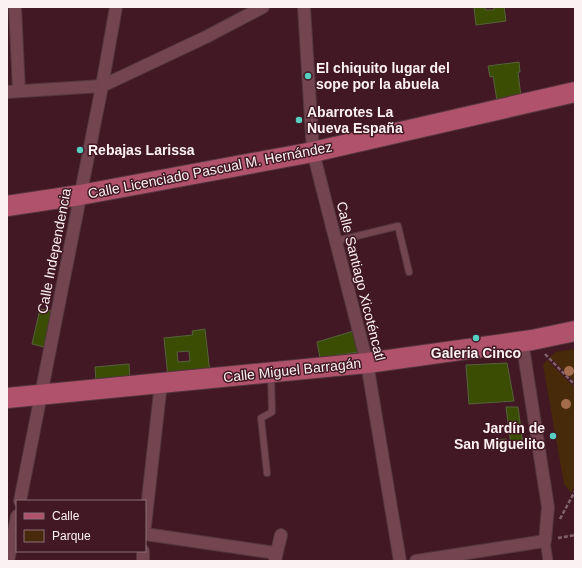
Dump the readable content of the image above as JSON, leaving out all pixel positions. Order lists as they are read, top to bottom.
{
  "streets": {
    "main road": ["Calle Licenciado Pascual M. Hernández", "Calle Miguel Barragán"],
    "street": ["Calle Independencia", "Calle Santiago Xicoténcatl"]
  },
  "crossings": [
    ["Calle Licenciado Pascual M. Hernández", "Calle Independencia"],
    ["Calle Licenciado Pascual M. Hernández", "Calle Santiago Xicoténcatl"],
    ["Calle Independencia", "Calle Miguel Barragán"],
    ["Calle Santiago Xicoténcatl", "Calle Miguel Barragán"]
  ],
  "places": [
    "El chiquito lugar del sope por la abuela",
    "Abarrotes La Nueva España",
    "Rebajas Larissa",
    "Galeria Cinco",
    "Jardín de San Miguelito"
  ],
  "legend": ["Calle", "Parque"]
}
